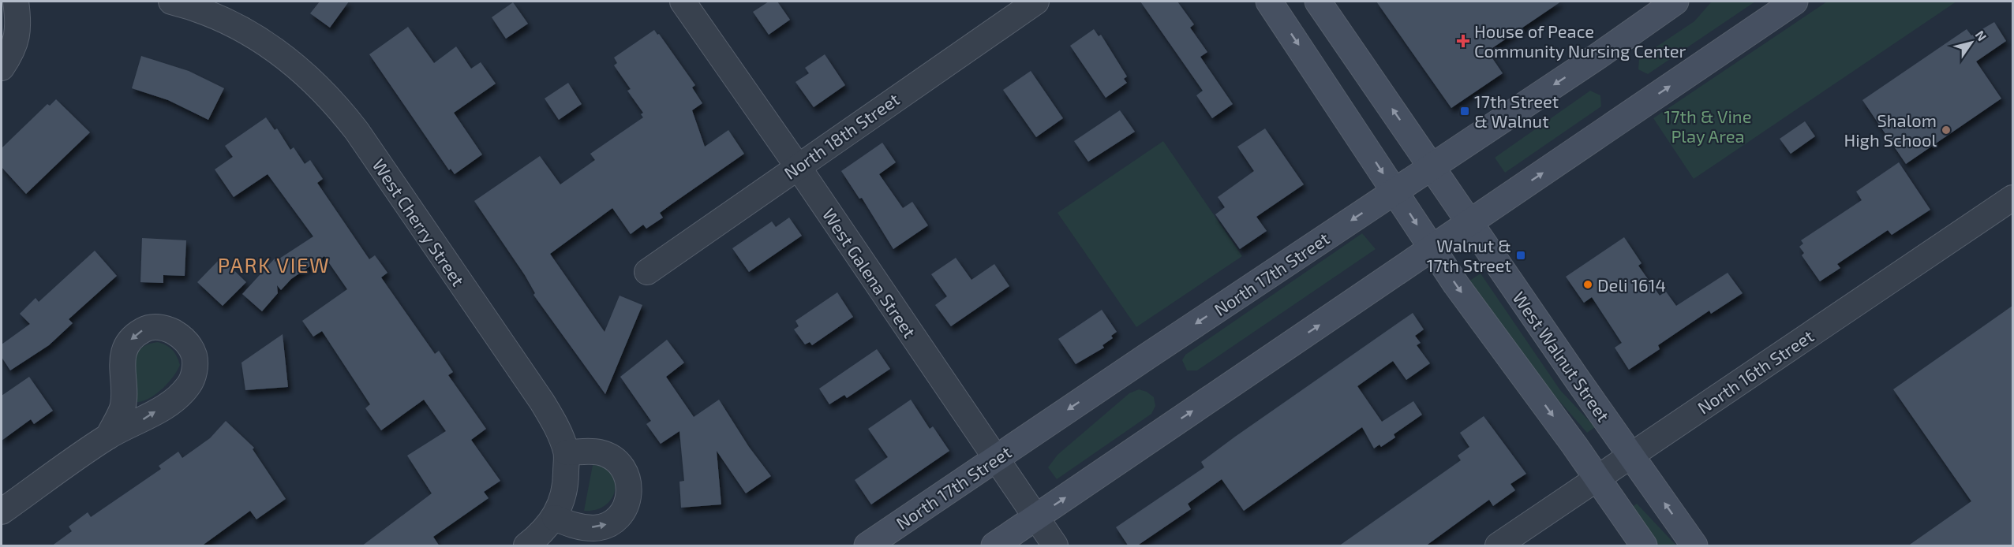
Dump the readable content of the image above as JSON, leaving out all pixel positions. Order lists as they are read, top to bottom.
{
  "streets": {
    "main road": ["North 17th Street", "West Walnut Street"],
    "street": [
      "North 18th Street",
      "West Cherry Street",
      "West Galena Street",
      "North 16th Street"
    ]
  },
  "crossings": [
    ["North 18th Street", "West Galena Street"],
    ["West Galena Street", "North 17th Street"],
    ["North 17th Street", "West Walnut Street"],
    ["West Walnut Street", "North 16th Street"]
  ],
  "districts": ["PARK VIEW"],
  "parks": ["17th & Vine Play Area"],
  "places": {
    "health": ["House of Peace Community Nursing Center"],
    "transit": ["17th Street & Walnut", "Walnut & 17th Street"],
    "other": ["Shalom High School", "Deli 1614"]
  },
  "north": "top right"
}
